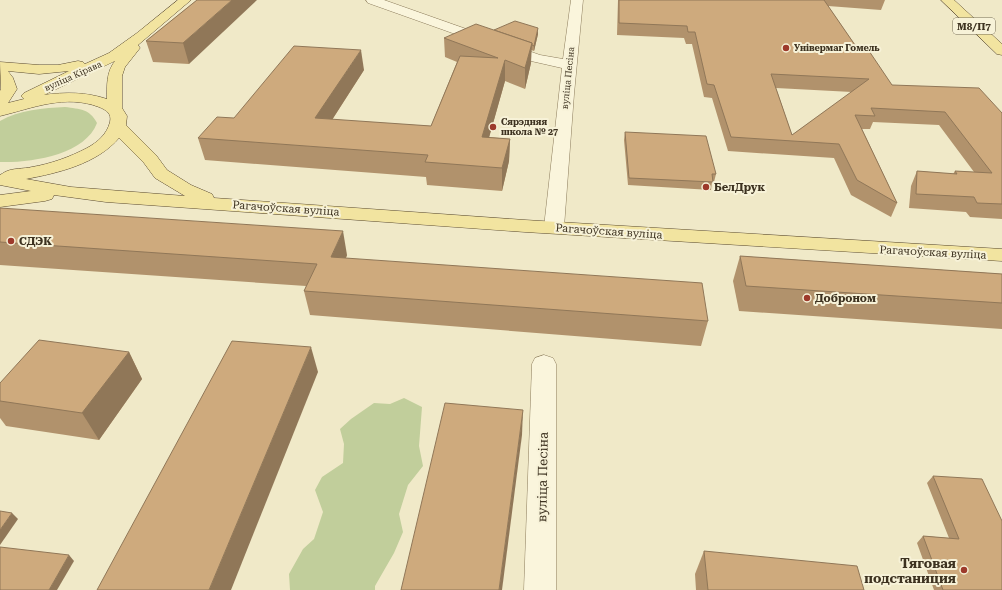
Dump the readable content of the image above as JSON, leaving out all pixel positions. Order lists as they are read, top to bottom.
{
  "streets": {
    "main road": ["М8/П7", "вуліца Кірава", "Рагачоўская вуліца"],
    "street": ["вуліца Песіна"]
  },
  "crossings": [
    ["вуліца Кірава", "Рагачоўская вуліца"],
    ["вуліца Песіна", "Рагачоўская вуліца"]
  ],
  "places": [
    "Універмаг Гомель",
    "Сярэдняя школа № 27",
    "БелДрук",
    "СДЭК",
    "Доброном",
    "Тяговая подстаниция"
  ]
}
